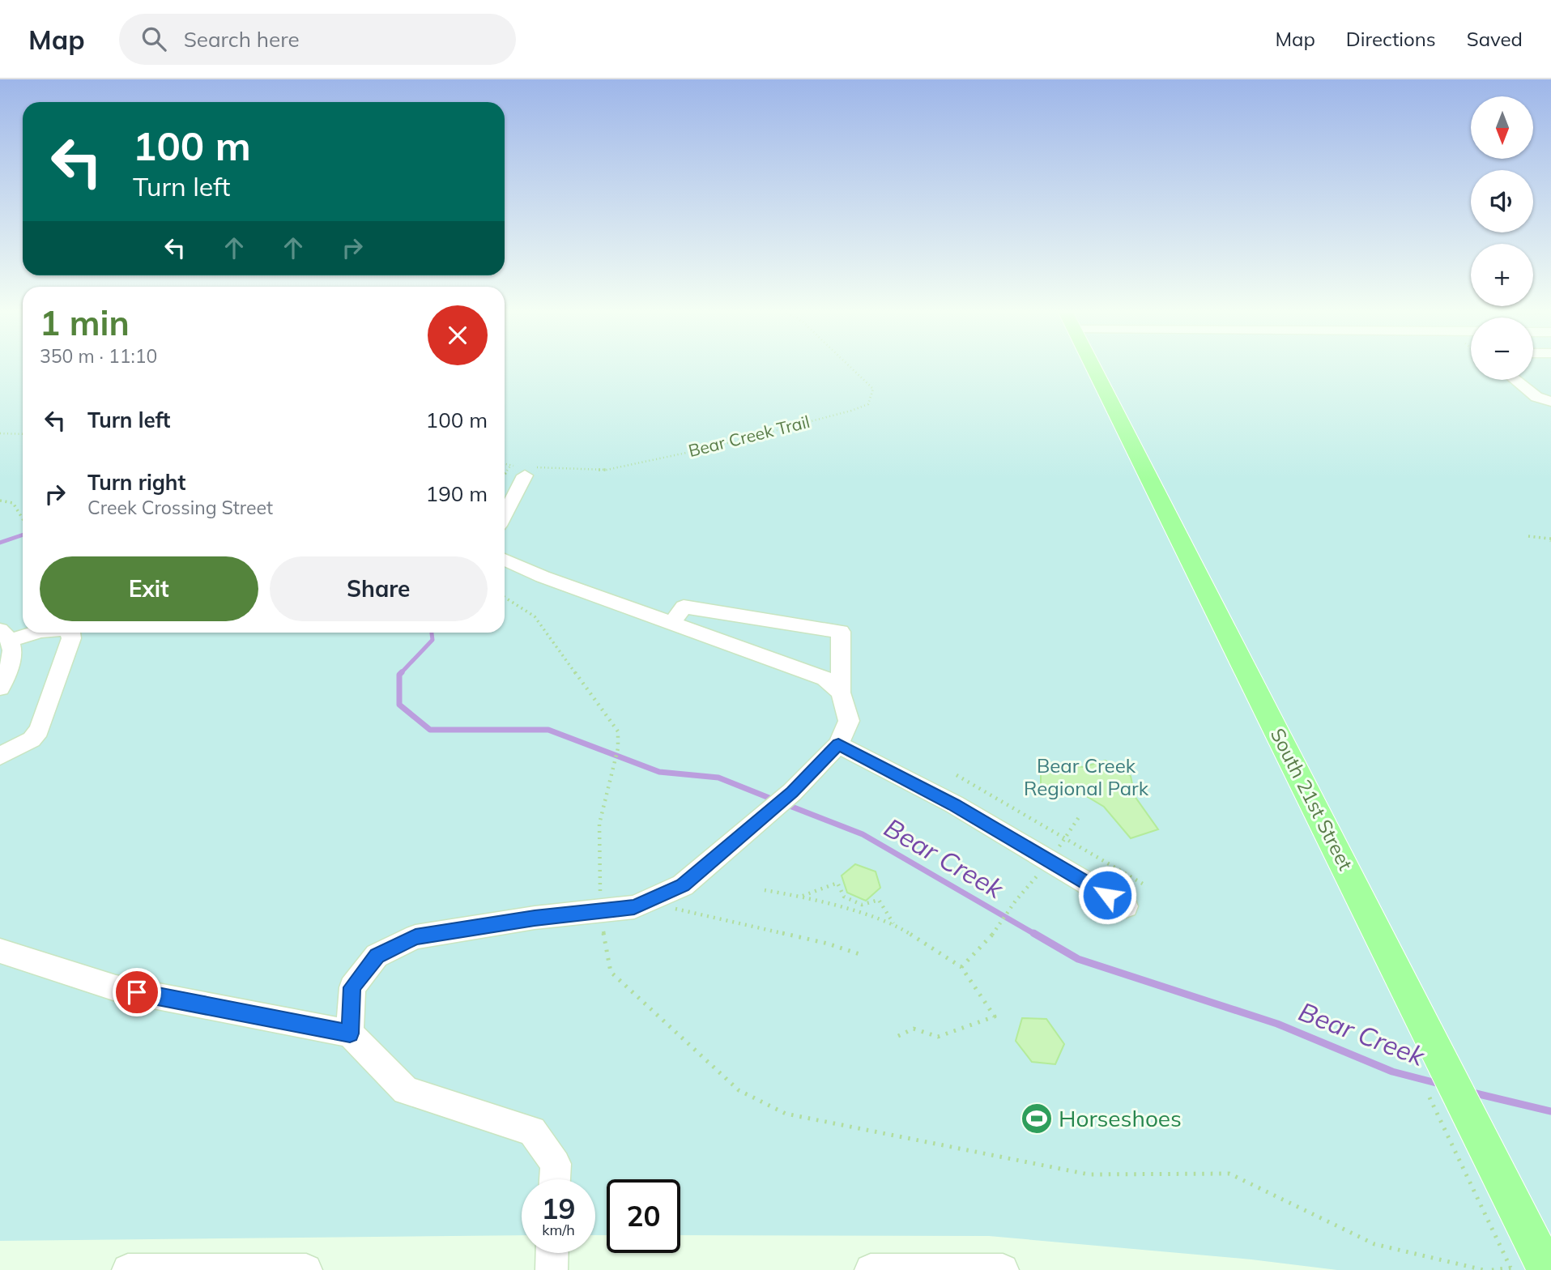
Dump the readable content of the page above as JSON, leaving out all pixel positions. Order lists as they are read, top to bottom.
{
  "streets": {
    "main road": ["South 21st Street"],
    "path": ["Bear Creek Trail"]
  },
  "water": ["Bear Creek"],
  "parks": ["Bear Creek Regional Park"],
  "places": {
    "sports": ["Horseshoes"]
  },
  "north": "bottom",
  "page": {
    "header": "Map",
    "search": "Search here",
    "nav": ["Map", "Directions", "Saved"],
    "map_buttons": ["+", "−"],
    "turn": ["100 m", "Turn left"],
    "heading": ["1 min", "350 m · 11:10"],
    "list": [
      {
        "name": "Turn left",
        "value": "100 m"
      },
      {
        "name": "Turn right",
        "note": "Creek Crossing Street",
        "value": "190 m"
      }
    ],
    "buttons": ["Exit", "Share"],
    "speed": "19 km/h",
    "limit": "20"
  }
}
